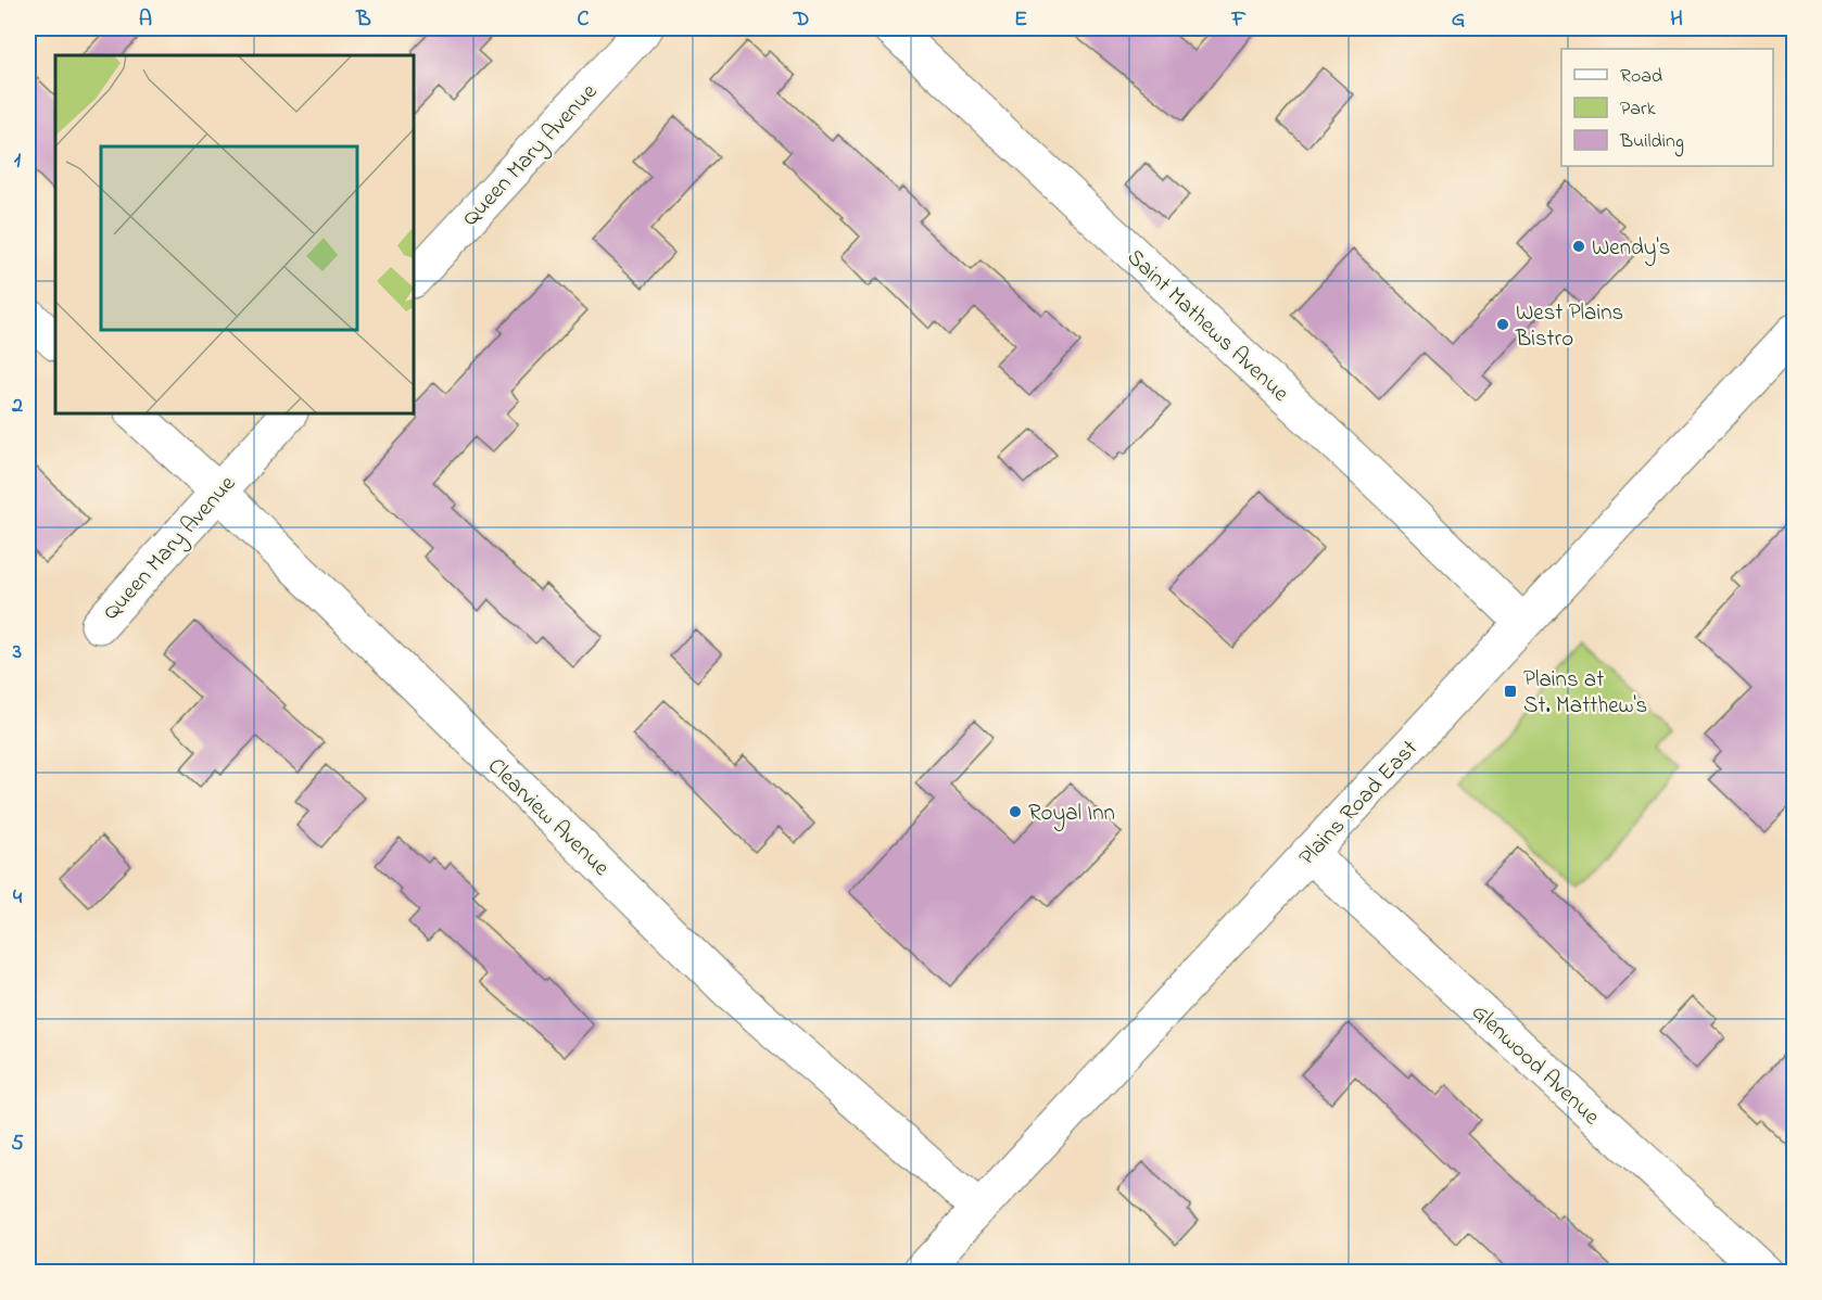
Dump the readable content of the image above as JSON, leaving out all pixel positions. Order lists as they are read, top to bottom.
{
  "streets": {
    "street": [
      "Queen Mary Avenue",
      "Saint Mathews Avenue",
      "Plains Road East",
      "Clearview Avenue",
      "Glenwood Avenue"
    ]
  },
  "crossings": [
    ["Queen Mary Avenue", "Clearview Avenue"],
    ["Saint Mathews Avenue", "Plains Road East"],
    ["Plains Road East", "Clearview Avenue"],
    ["Plains Road East", "Glenwood Avenue"]
  ],
  "places": {
    "other": ["Wendy's", "West Plains Bistro", "Royal Inn"],
    "transit": ["Plains at St. Matthew's"]
  },
  "legend": ["Road", "Park", "Building"],
  "grid": {
    "columns": [
      "A",
      "B",
      "C",
      "D",
      "E",
      "F",
      "G",
      "H"
    ],
    "rows": [
      "1",
      "2",
      "3",
      "4",
      "5"
    ]
  }
}
